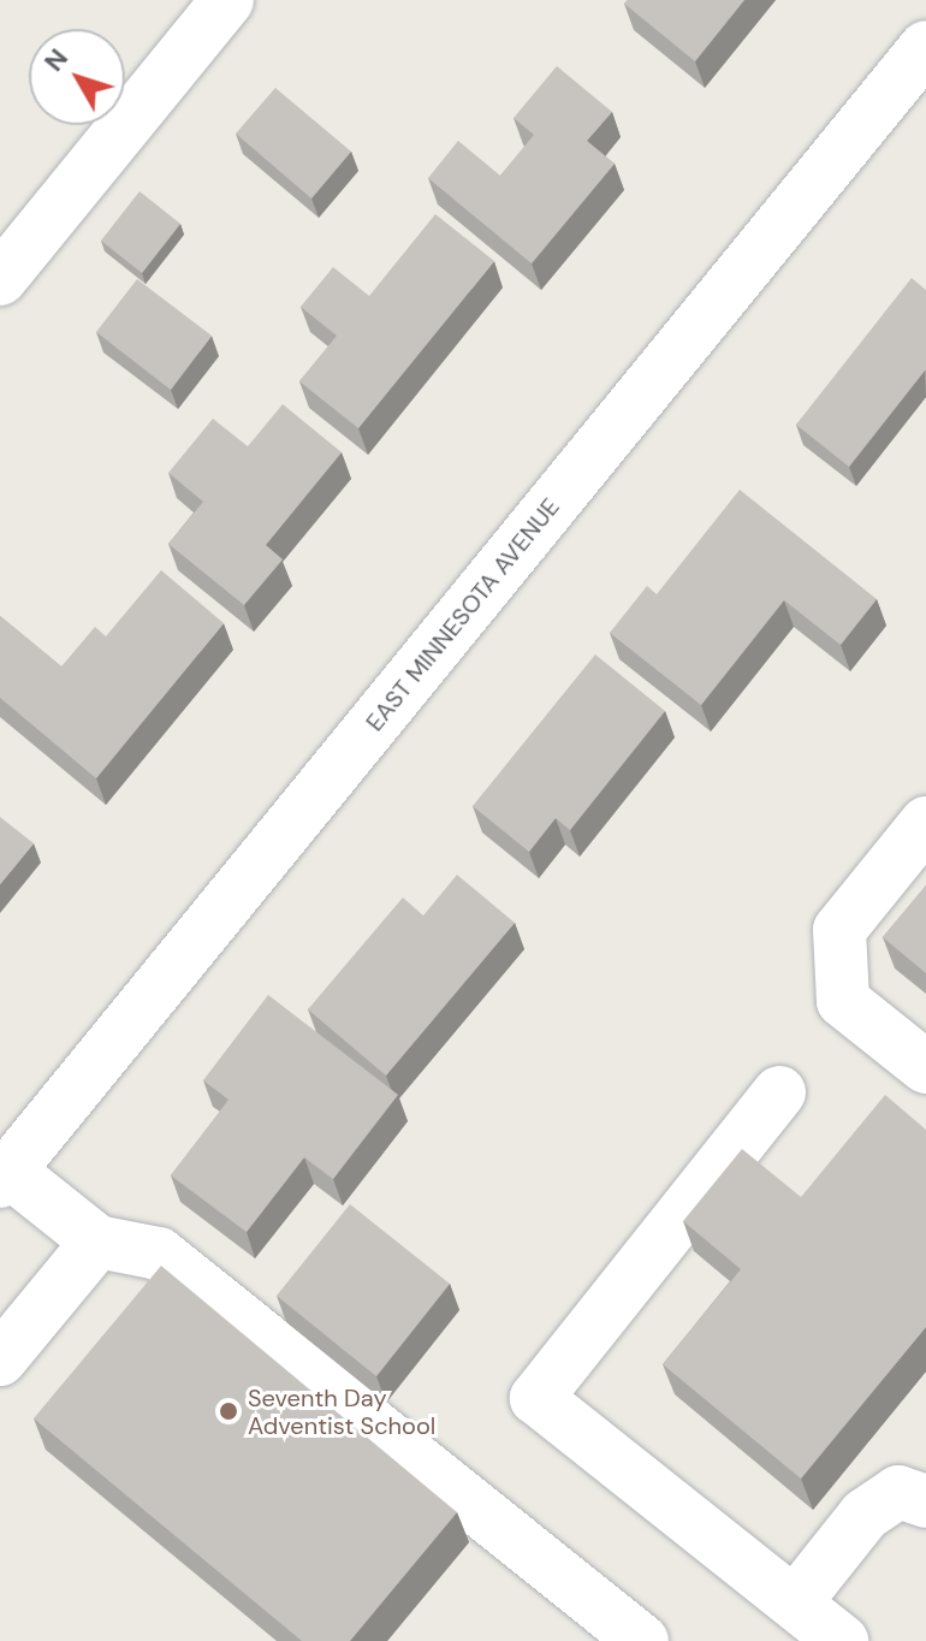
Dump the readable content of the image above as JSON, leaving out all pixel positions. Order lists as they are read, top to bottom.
{
  "streets": {
    "street": ["EAST MINNESOTA AVENUE"]
  },
  "places": ["Seventh Day Adventist School"],
  "north": "top left"
}
